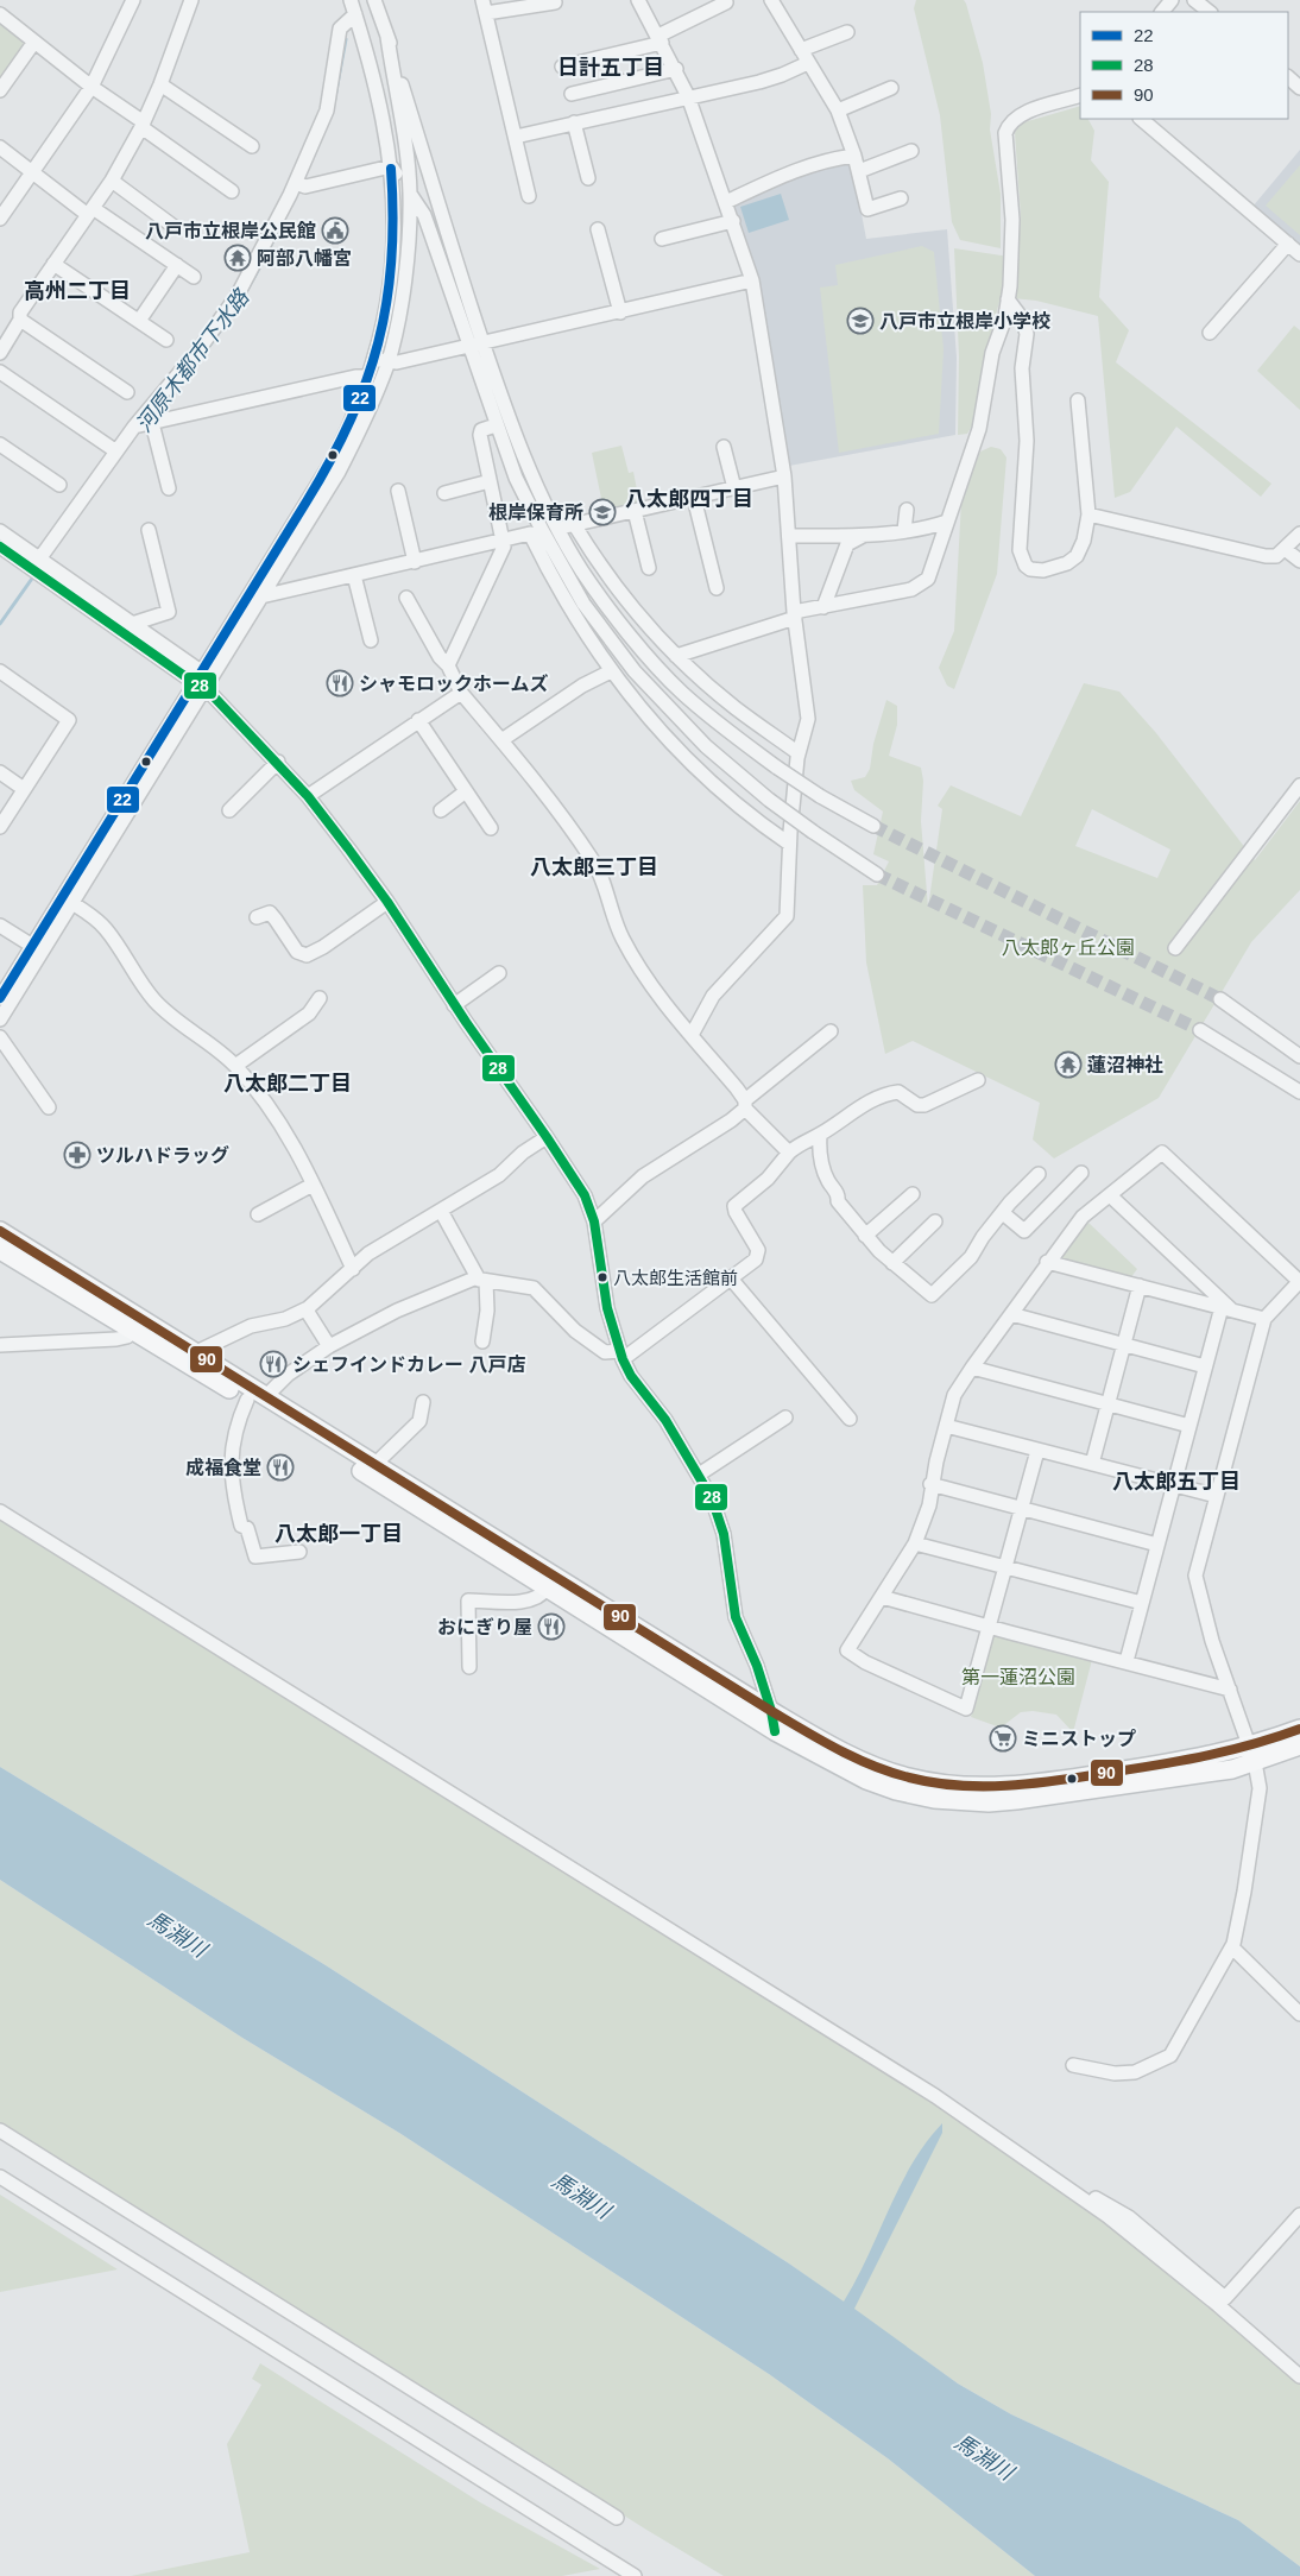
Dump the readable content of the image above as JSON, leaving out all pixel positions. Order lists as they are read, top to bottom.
{
  "districts": [
    "日計五丁目",
    "高州二丁目",
    "八太郎四丁目",
    "八太郎三丁目",
    "八太郎二丁目",
    "八太郎五丁目",
    "八太郎一丁目"
  ],
  "water": ["河原木都市下水路", "馬淵川"],
  "parks": ["八太郎ヶ丘公園", "第一蓮沼公園"],
  "places": {
    "public building": ["八戸市立根岸公民館"],
    "temple": ["阿部八幡宮", "蓮沼神社"],
    "school or university": ["八戸市立根岸小学校", "根岸保育所"],
    "restaurant": [
      "シャモロックホームズ",
      "シェフインドカレー 八戸店",
      "成福食堂",
      "おにぎり屋"
    ],
    "pharmacy": ["ツルハドラッグ"],
    "other": ["八太郎生活館前"],
    "supermarket": ["ミニストップ"]
  },
  "lines": ["transit line 22", "transit line 28", "transit line 90"],
  "legend": ["22", "28", "90"]
}
